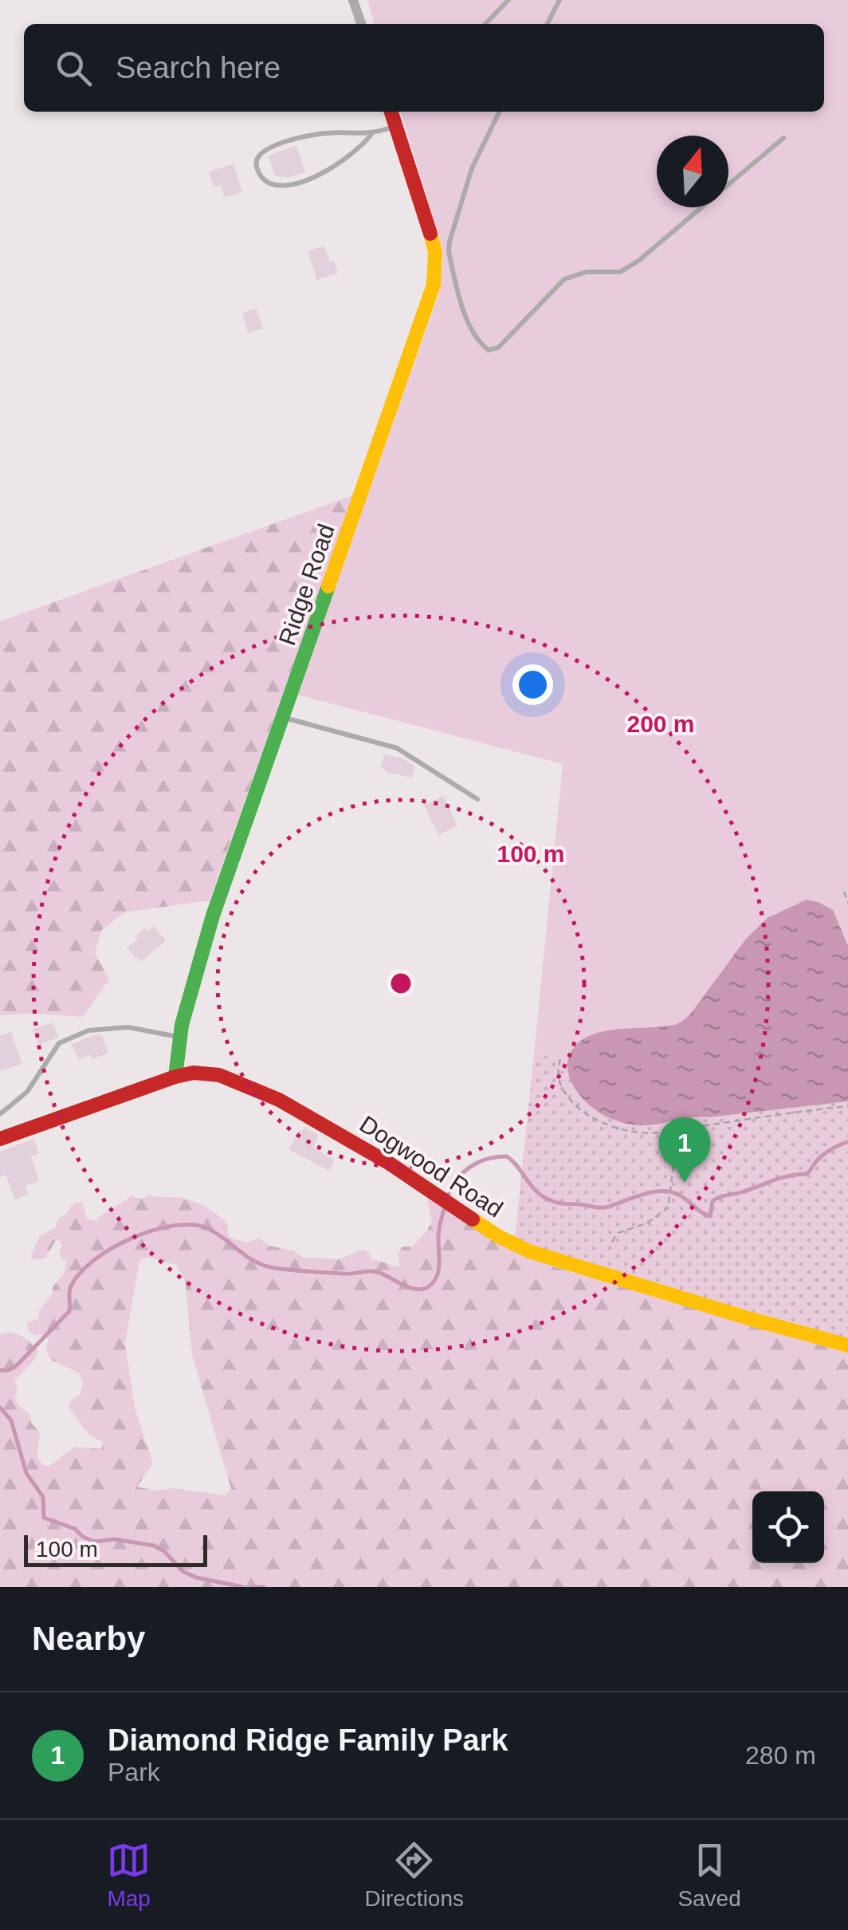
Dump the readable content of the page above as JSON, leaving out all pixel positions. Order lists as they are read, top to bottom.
{
  "streets": {
    "street": ["Ridge Road", "Dogwood Road"]
  },
  "crossings": [
    ["Ridge Road", "Dogwood Road"]
  ],
  "scale_bar": "100 m",
  "north": "top",
  "page": {
    "search": "Search here",
    "pins": "1",
    "scale": "100 m",
    "heading": "Nearby",
    "list": [
      {
        "mark": "1",
        "name": "Diamond Ridge Family Park",
        "note": "Park",
        "value": "280 m"
      }
    ],
    "nav": ["Map", "Directions", "Saved"]
  },
  "rings": ["200 m", "100 m"]
}
